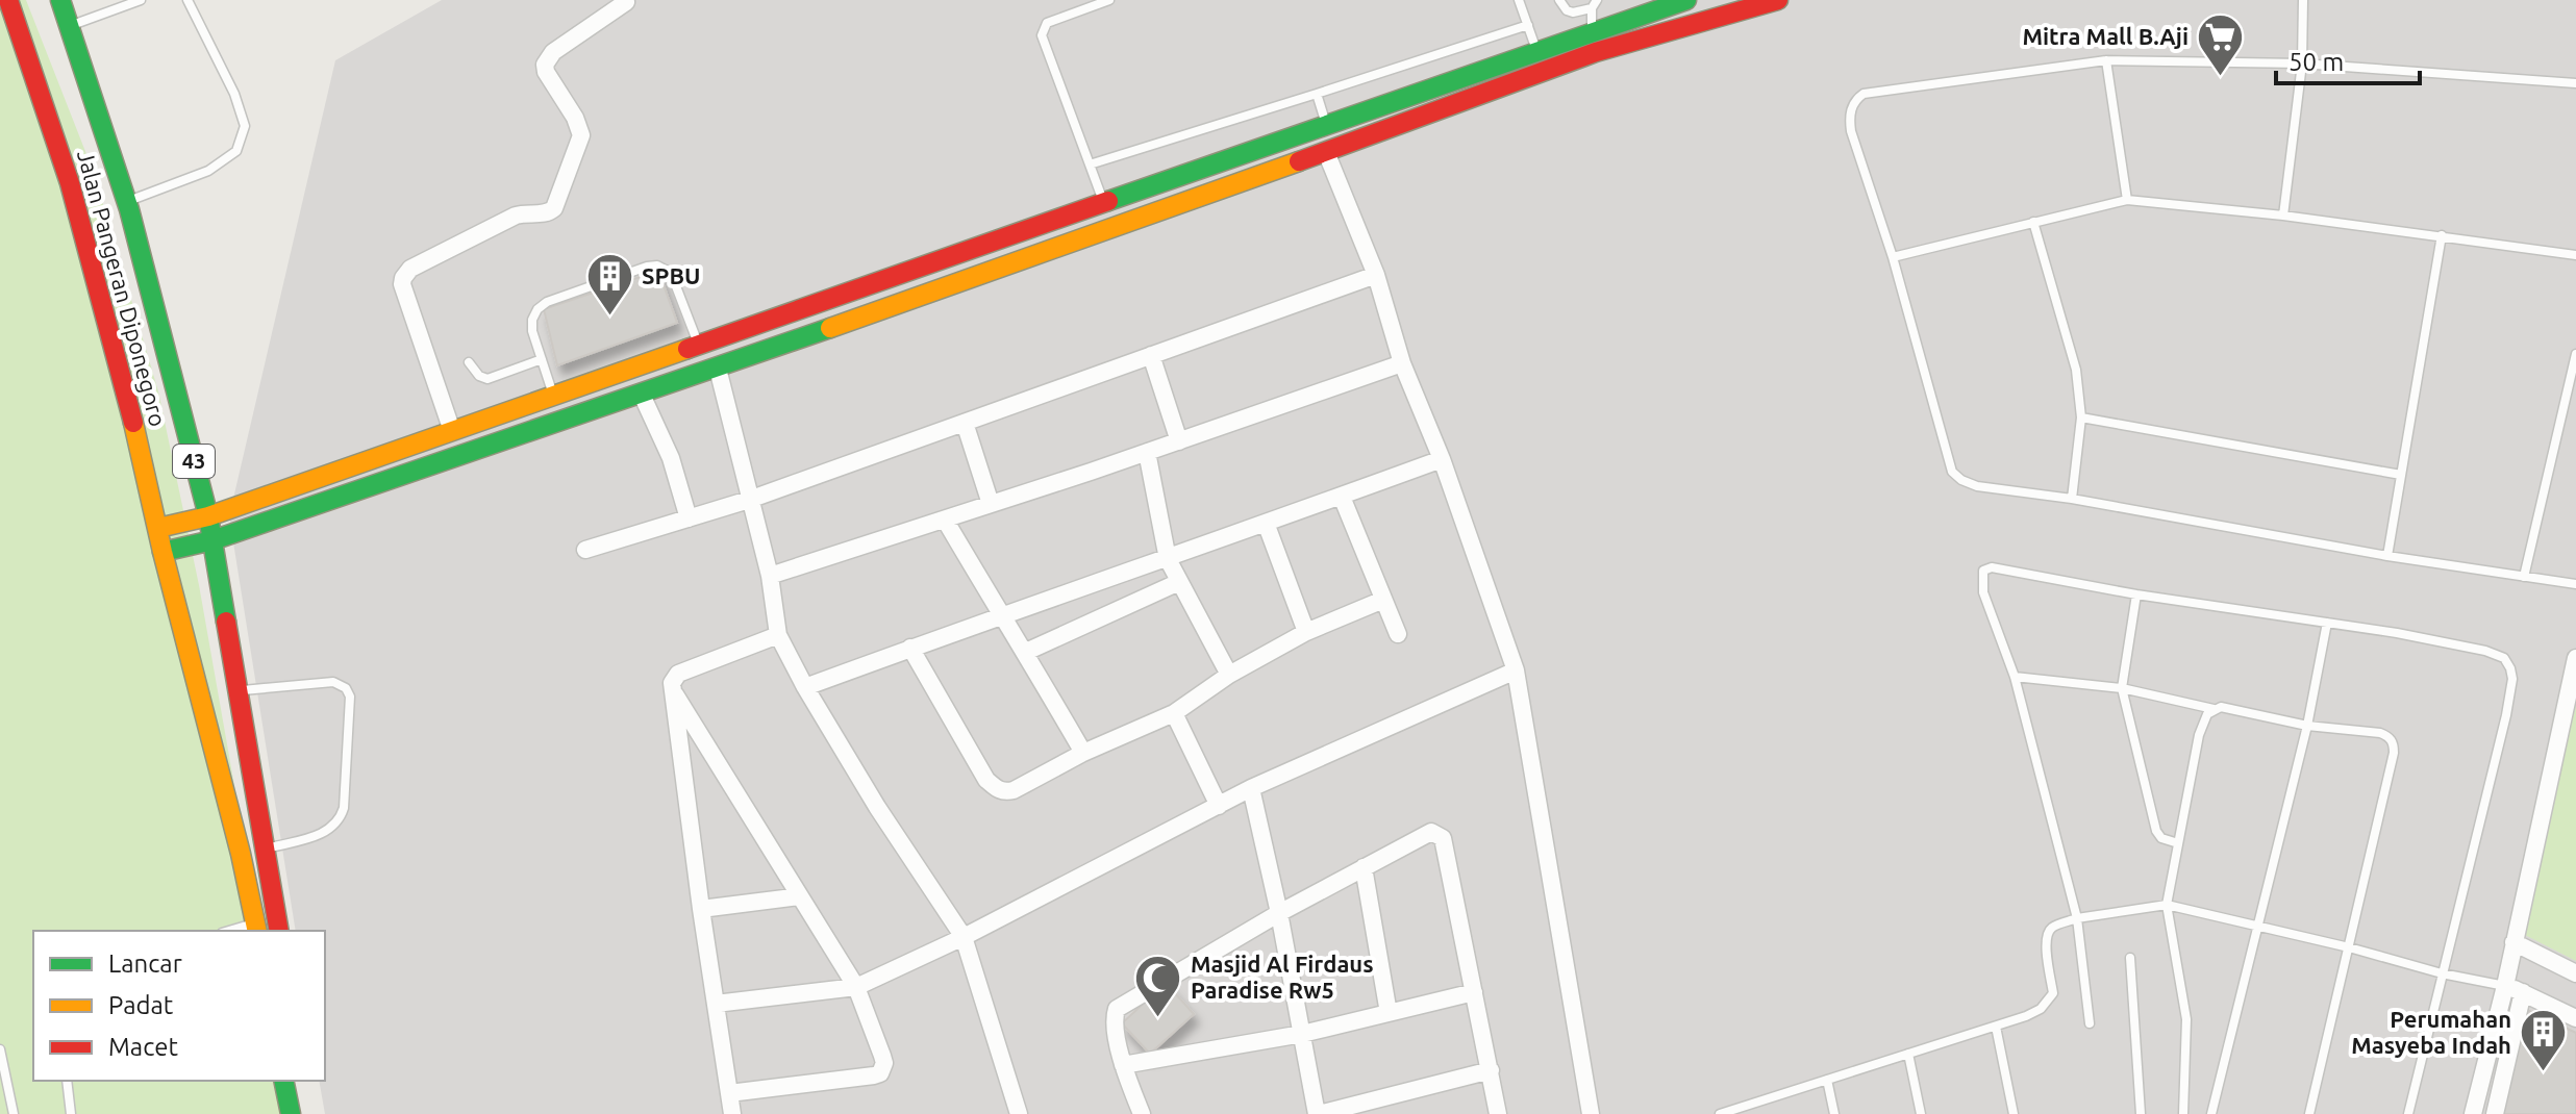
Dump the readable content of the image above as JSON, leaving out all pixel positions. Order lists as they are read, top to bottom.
{
  "streets": {
    "main road": ["Jalan Pangeran Diponegoro", "43"]
  },
  "places": {
    "supermarket": ["Mitra Mall B.Aji"],
    "building": ["SPBU", "Perumahan Masyeba Indah"],
    "mosque": ["Masjid Al Firdaus Paradise Rw5"]
  },
  "legend": ["Lancar", "Padat", "Macet"],
  "scale_bar": "50 m"
}
